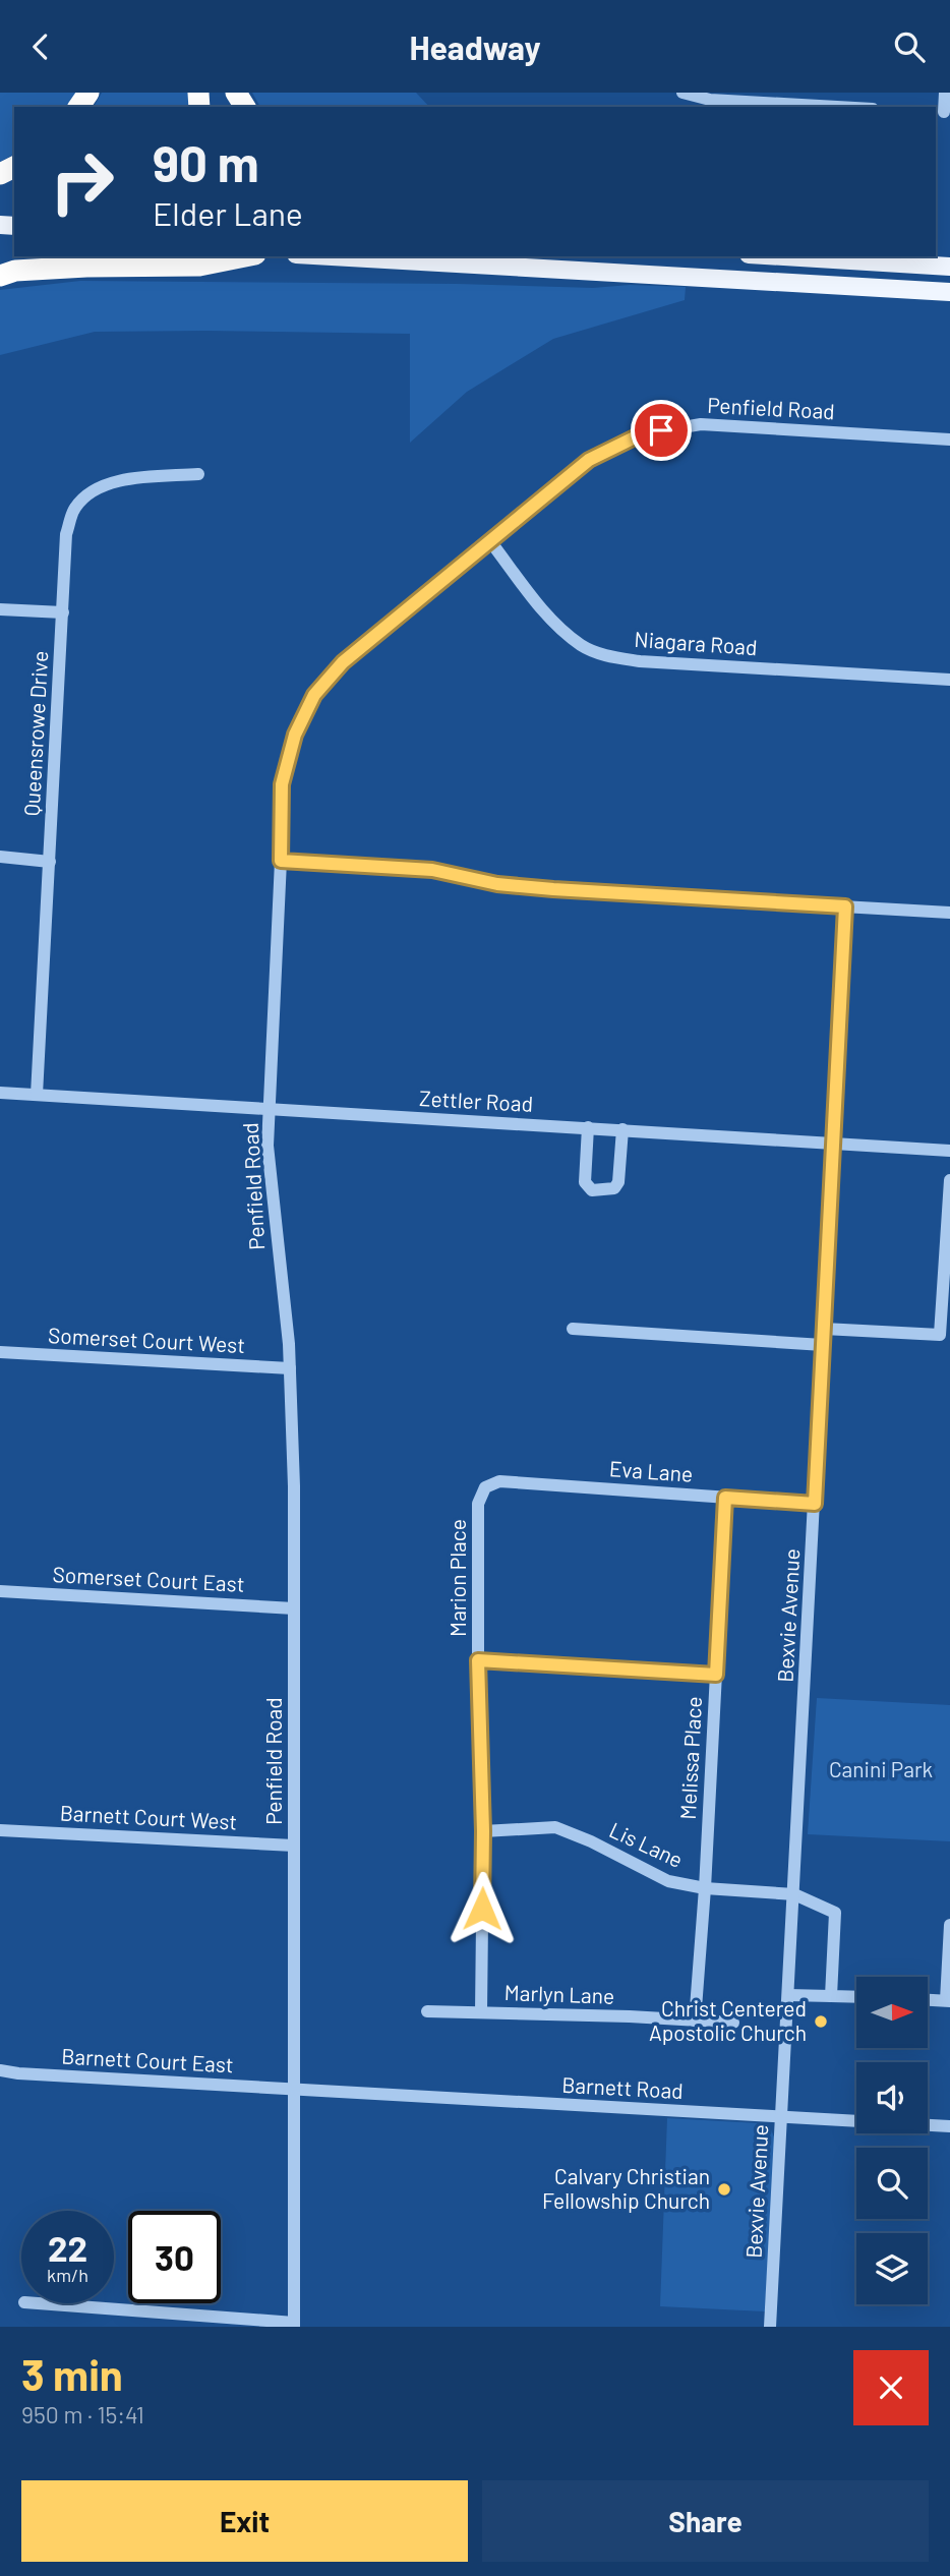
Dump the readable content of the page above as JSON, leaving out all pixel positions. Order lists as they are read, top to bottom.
{
  "streets": {
    "street": [
      "Penfield Road",
      "Niagara Road",
      "Queensrowe Drive",
      "Zettler Road",
      "Somerset Court West",
      "Eva Lane",
      "Marion Place",
      "Somerset Court East",
      "Bexvie Avenue",
      "Melissa Place",
      "Barnett Court West",
      "Lis Lane",
      "Marlyn Lane",
      "Barnett Court East",
      "Barnett Road"
    ]
  },
  "crossings": [
    ["Penfield Road", "Niagara Road"],
    ["Penfield Road", "Zettler Road"],
    ["Penfield Road", "Somerset Court West"],
    ["Penfield Road", "Somerset Court East"],
    ["Penfield Road", "Barnett Court West"],
    ["Penfield Road", "Barnett Court East"],
    ["Penfield Road", "Barnett Road"],
    ["Queensrowe Drive", "Zettler Road"],
    ["Zettler Road", "Bexvie Avenue"],
    ["Eva Lane", "Marion Place"],
    ["Eva Lane", "Bexvie Avenue"],
    ["Eva Lane", "Melissa Place"],
    ["Marion Place", "Lis Lane"],
    ["Marion Place", "Marlyn Lane"],
    ["Bexvie Avenue", "Lis Lane"],
    ["Bexvie Avenue", "Barnett Road"],
    ["Melissa Place", "Lis Lane"],
    ["Melissa Place", "Marlyn Lane"],
    ["Barnett Court East", "Barnett Road"]
  ],
  "parks": ["Canini Park"],
  "places": ["Christ Centered Apostolic Church", "Calvary Christian Fellowship Church"],
  "north": "right",
  "page": {
    "header": "Headway",
    "turn": ["90 m", "Elder Lane"],
    "speed": "22 km/h",
    "limit": "30",
    "heading": ["3 min", "950 m · 15:41"],
    "buttons": ["Exit", "Share"]
  }
}
